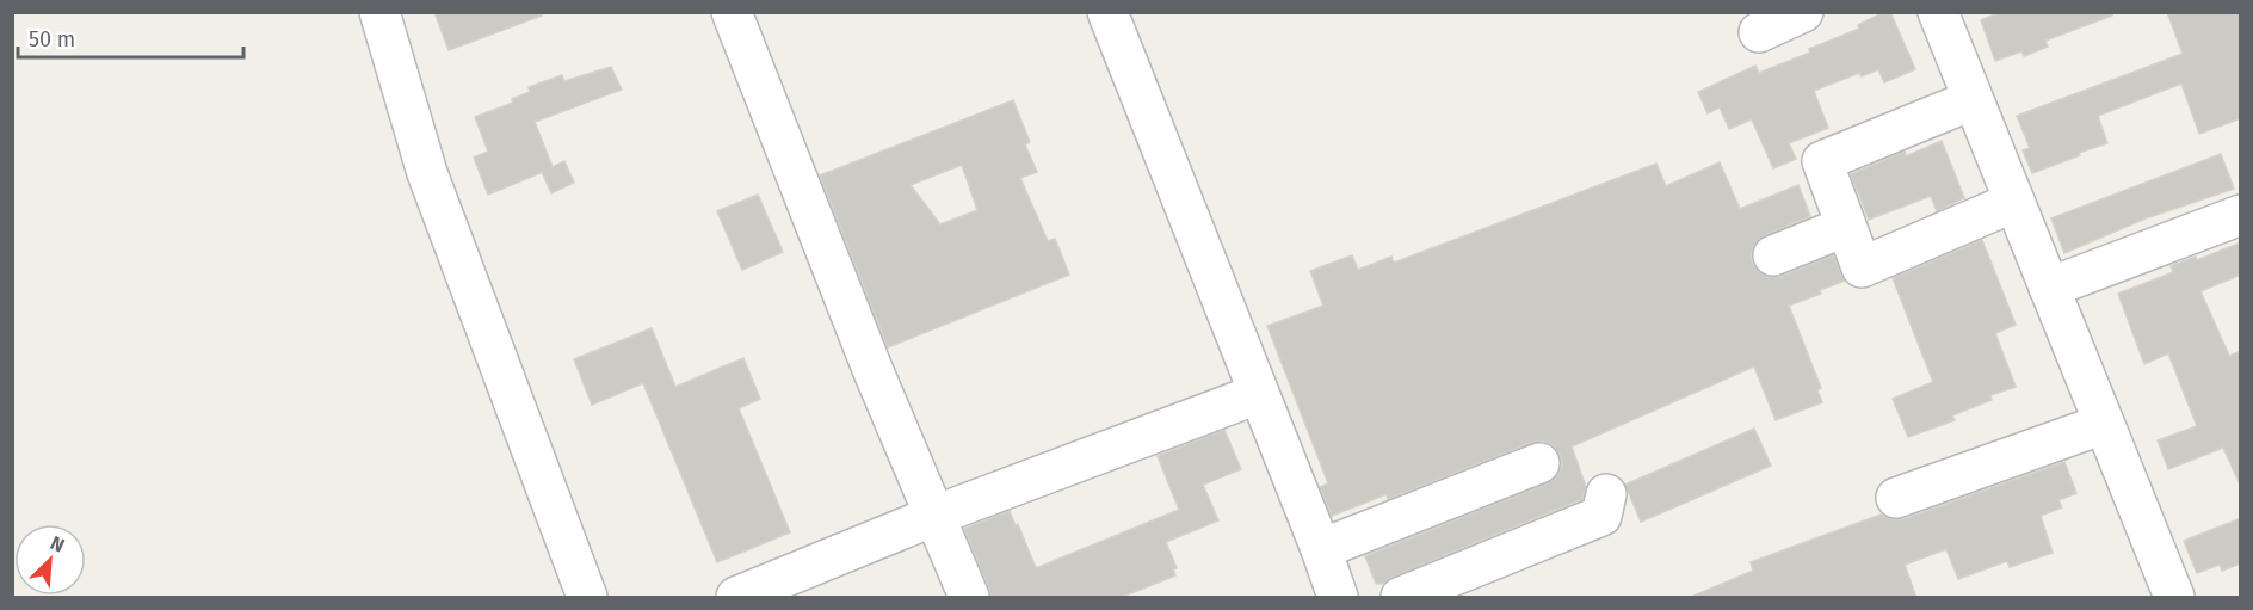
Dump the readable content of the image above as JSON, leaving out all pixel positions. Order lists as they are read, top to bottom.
{
  "scale_bar": "50 m",
  "north": "top right"
}
